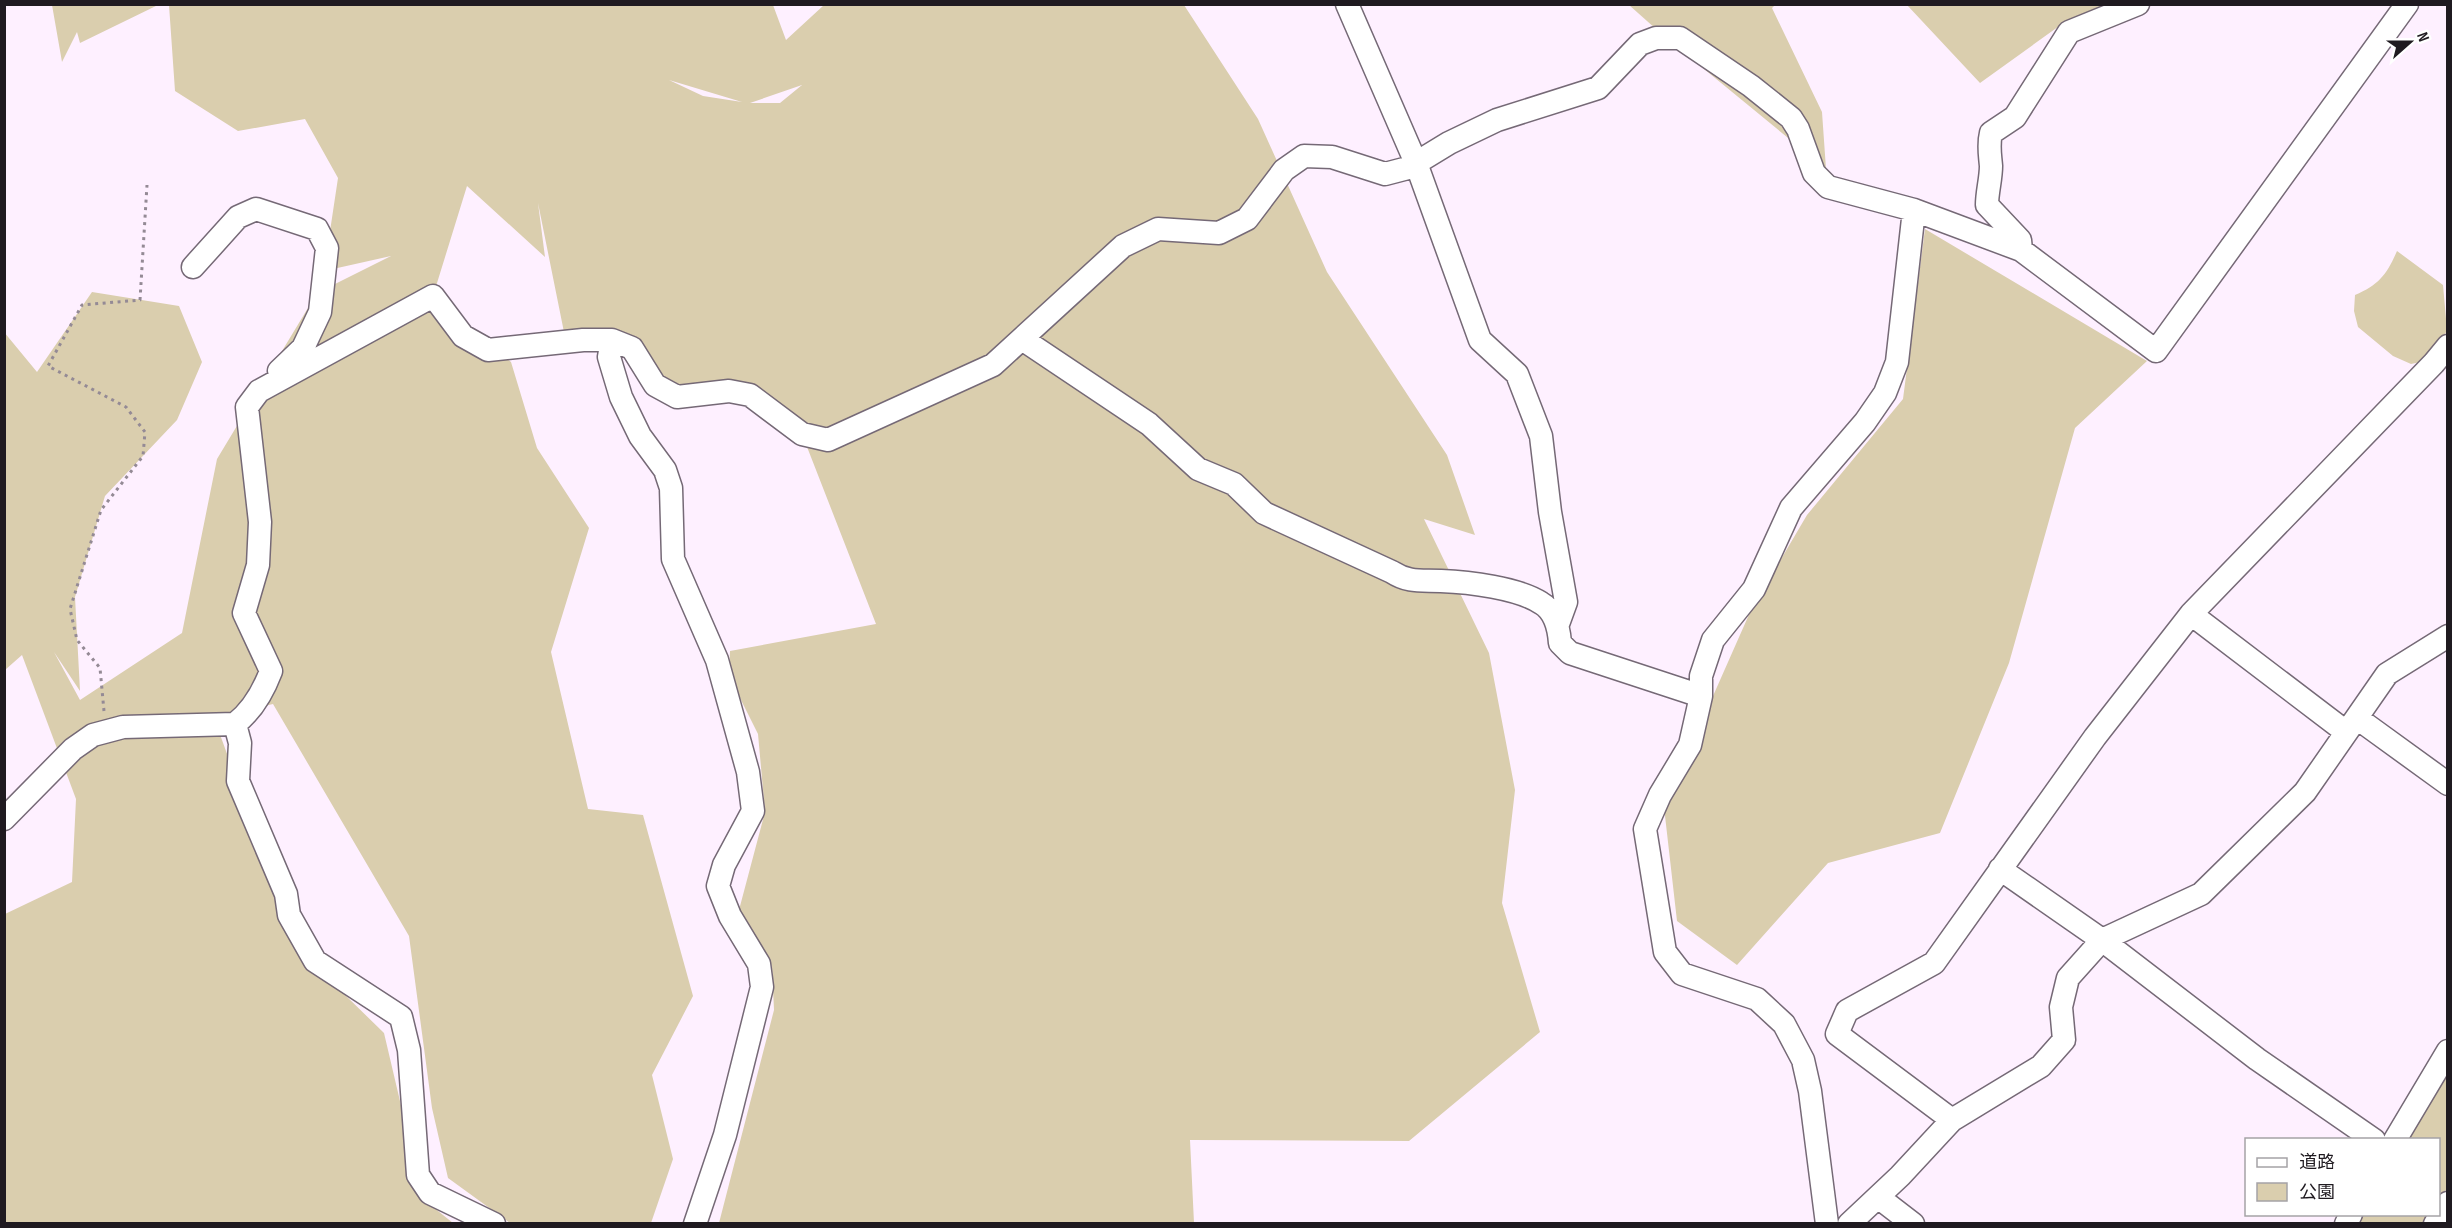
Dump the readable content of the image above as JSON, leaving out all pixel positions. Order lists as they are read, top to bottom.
{
  "legend": ["道路", "公園"],
  "north": "right"
}
